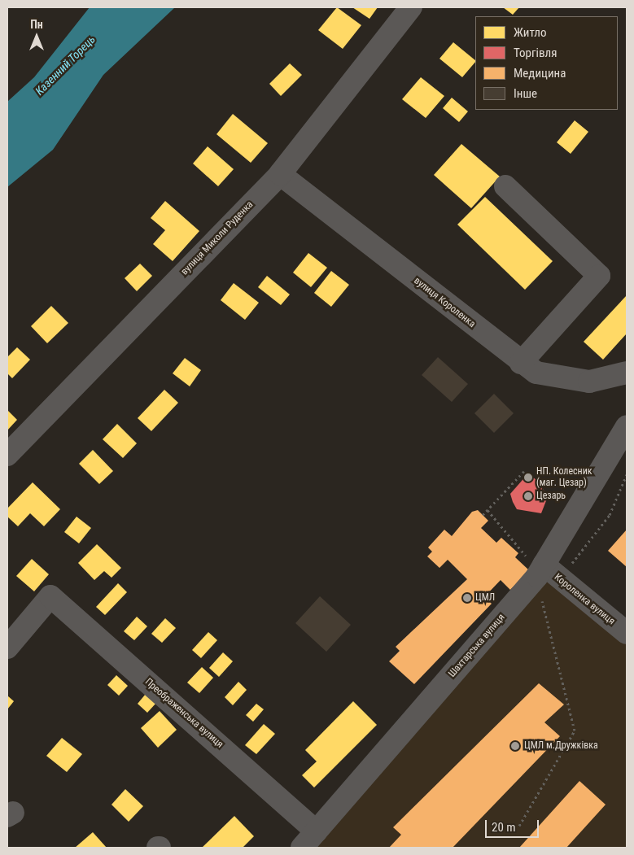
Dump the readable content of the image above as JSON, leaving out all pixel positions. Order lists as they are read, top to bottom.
{
  "streets": {
    "street": [
      "вулиця Миколи Руденка",
      "вулиця Короленка",
      "Короленка вулиця",
      "Шахтарська вулиця",
      "Преображенська вулиця"
    ]
  },
  "crossings": [
    ["вулиця Миколи Руденка", "вулиця Короленка"],
    ["Короленка вулиця", "Шахтарська вулиця"],
    ["Шахтарська вулиця", "Преображенська вулиця"]
  ],
  "water": ["Казенний Торець"],
  "places": [
    "НП. Колесник (маг. Цезар)",
    "Цезарь",
    "ЦМЛ",
    "ЦМЛ м.Дружківка"
  ],
  "legend": [
    "Житло",
    "Торгівля",
    "Медицина",
    "Інше"
  ],
  "scale_bar": "20 m",
  "north": "top"
}
